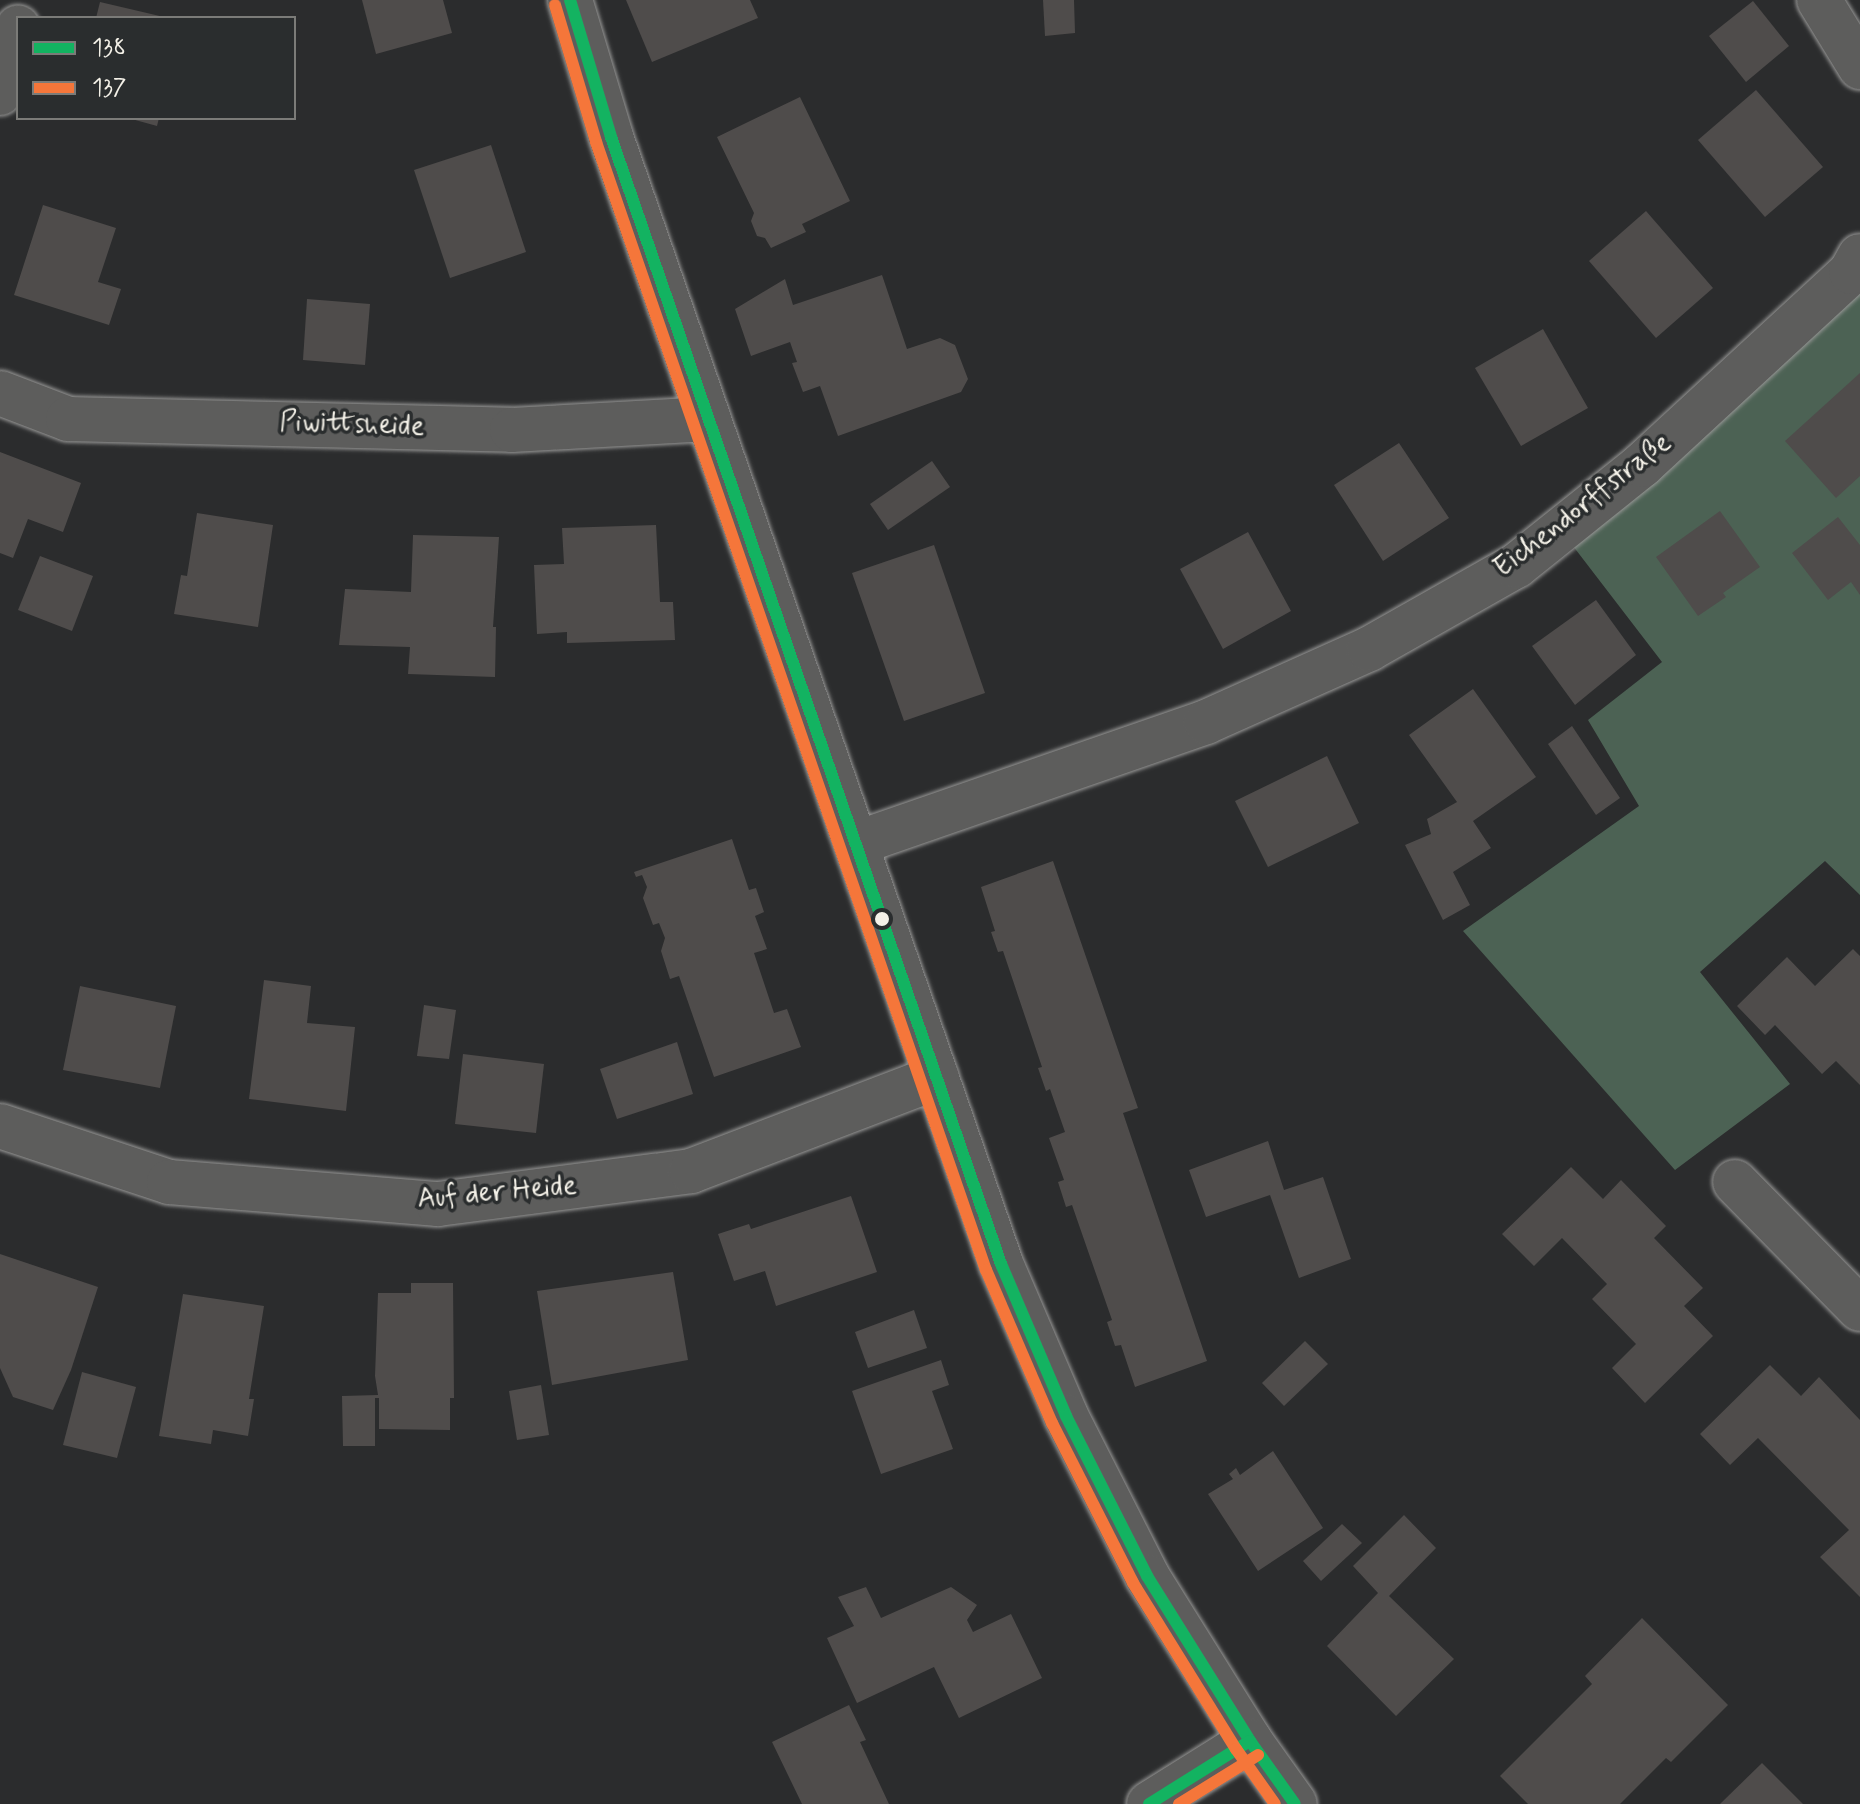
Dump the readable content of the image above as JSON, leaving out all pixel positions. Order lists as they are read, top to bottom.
{
  "streets": {
    "street": ["Piwittsheide", "Eichendorffstraße", "Auf der Heide"]
  },
  "lines": ["transit line 138", "transit line 137"],
  "legend": ["138", "137"]
}
